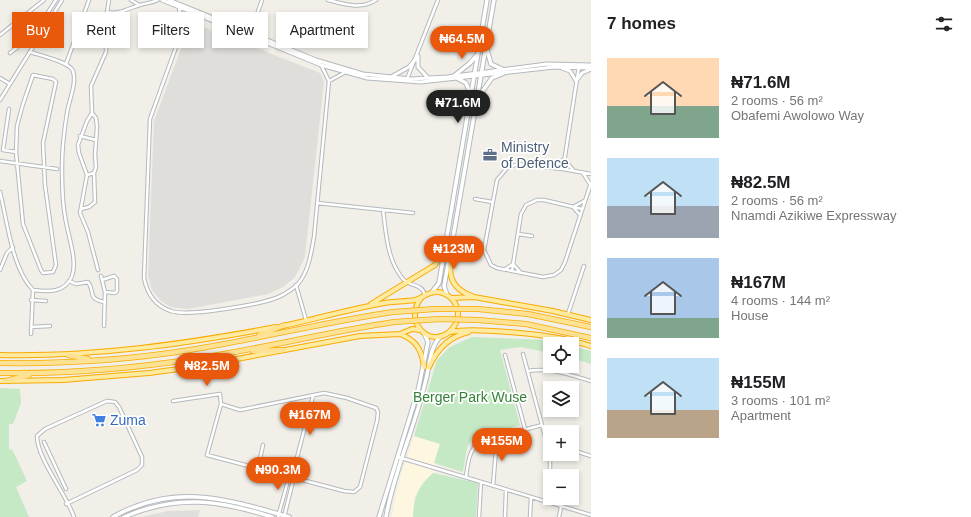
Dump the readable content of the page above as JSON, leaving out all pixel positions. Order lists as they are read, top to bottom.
{
  "parks": ["Berger Park Wuse"],
  "places": {
    "office": ["Ministry of Defence"],
    "supermarket": ["Zuma"]
  },
  "page": {
    "heading": "7 homes",
    "chip": [
      "Buy",
      "Rent",
      "Filters",
      "New",
      "Apartment"
    ],
    "price": [
      "₦64.5M",
      "₦71.6M",
      "₦123M",
      "₦82.5M",
      "₦167M",
      "₦155M",
      "₦90.3M"
    ],
    "list": [
      {
        "name": "₦71.6M",
        "note": "2 rooms · 56 m² · Obafemi Awolowo Way"
      },
      {
        "name": "₦82.5M",
        "note": "2 rooms · 56 m² · Nnamdi Azikiwe Expressway"
      },
      {
        "name": "₦167M",
        "note": "4 rooms · 144 m² · House"
      },
      {
        "name": "₦155M",
        "note": "3 rooms · 101 m² · Apartment"
      }
    ],
    "map_buttons": ["+", "−"]
  }
}
